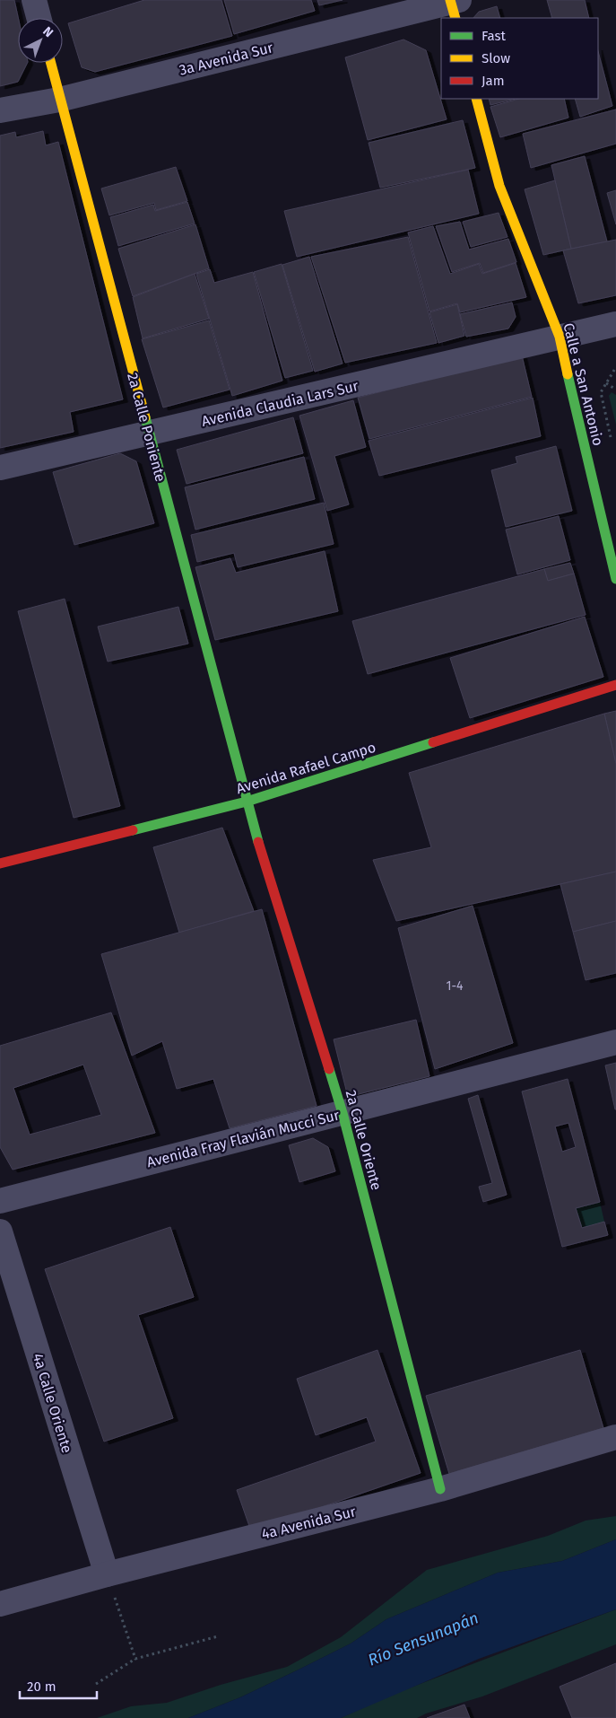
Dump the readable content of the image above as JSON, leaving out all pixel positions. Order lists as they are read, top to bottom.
{
  "streets": {
    "street": [
      "3a Avenida Sur",
      "Calle a San Antonio",
      "Avenida Claudia Lars Sur",
      "2a Calle Poniente",
      "Avenida Rafael Campo",
      "Avenida Fray Flavián Mucci Sur",
      "2a Calle Oriente",
      "4a Calle Oriente",
      "4a Avenida Sur"
    ]
  },
  "crossings": [
    ["3a Avenida Sur", "2a Calle Poniente"],
    ["Calle a San Antonio", "Avenida Claudia Lars Sur"],
    ["Avenida Claudia Lars Sur", "2a Calle Poniente"],
    ["2a Calle Poniente", "Avenida Rafael Campo"],
    ["2a Calle Poniente", "2a Calle Oriente"],
    ["Avenida Rafael Campo", "2a Calle Oriente"],
    ["Avenida Fray Flavián Mucci Sur", "2a Calle Oriente"],
    ["2a Calle Oriente", "4a Avenida Sur"],
    ["4a Calle Oriente", "4a Avenida Sur"]
  ],
  "water": ["Río Sensunapán"],
  "house_numbers": ["1-4"],
  "legend": ["Fast", "Slow", "Jam"],
  "scale_bar": "20 m",
  "north": "top right"
}
